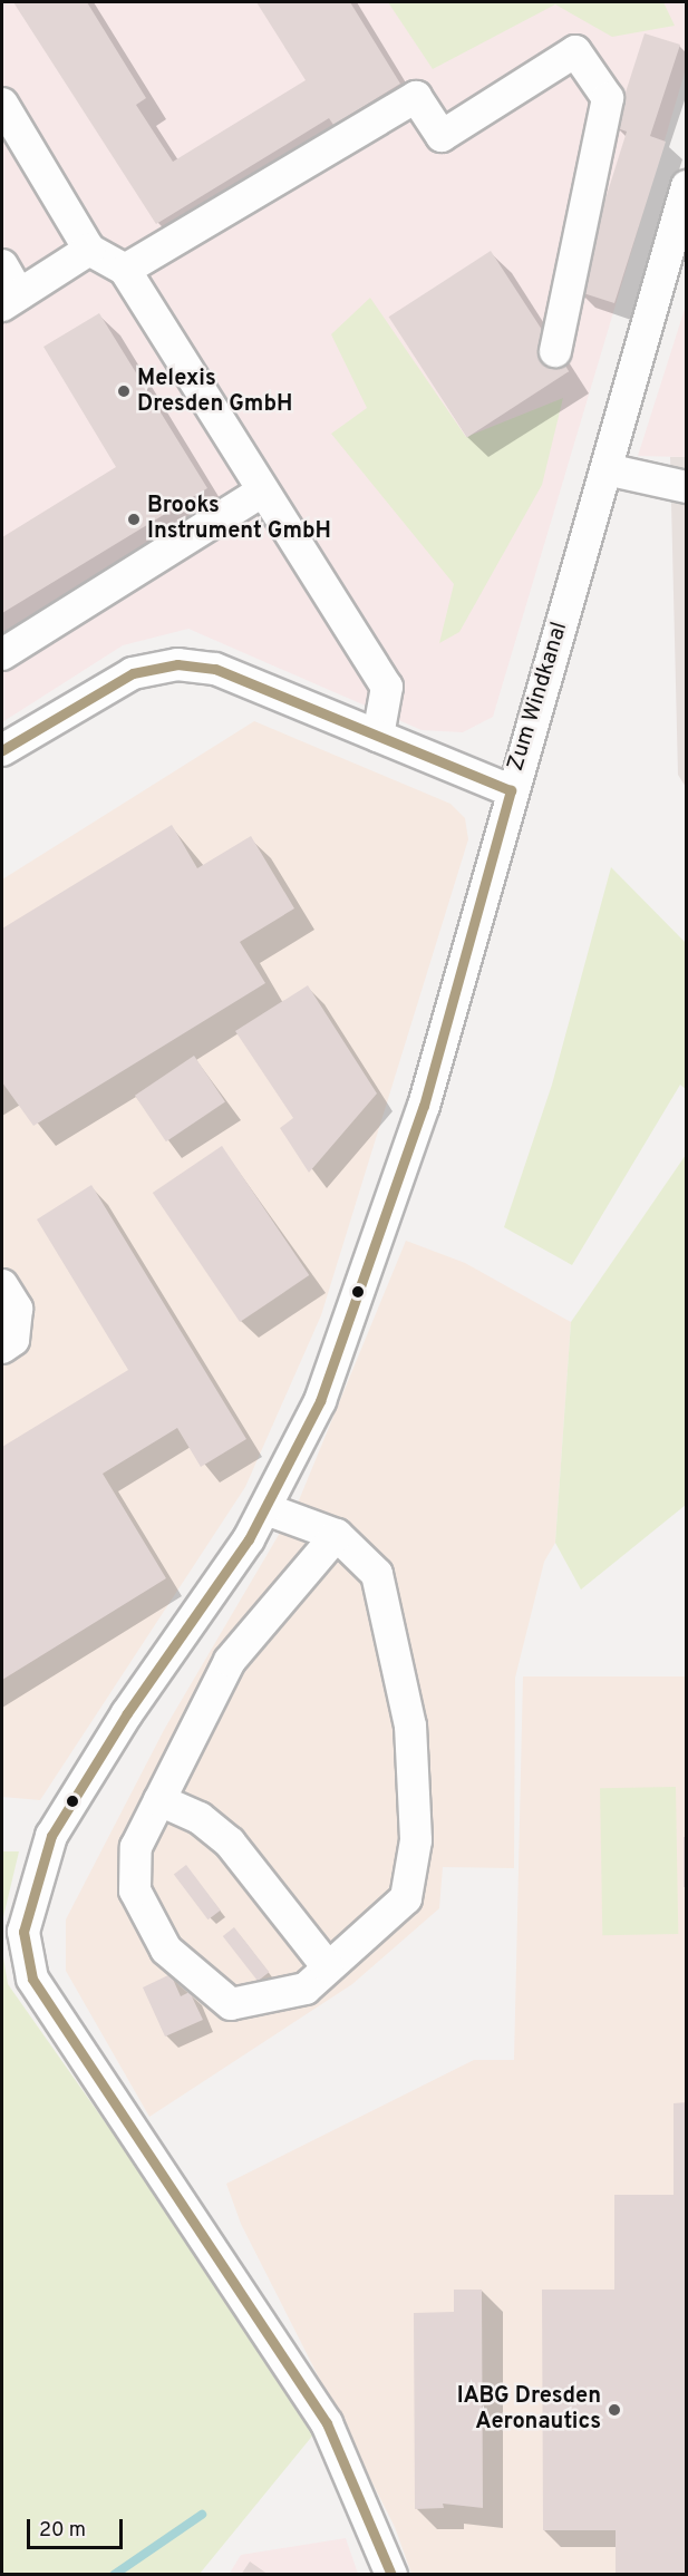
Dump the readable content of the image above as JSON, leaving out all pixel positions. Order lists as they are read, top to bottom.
{
  "streets": {
    "street": ["Zum Windkanal"]
  },
  "places": ["Melexis Dresden GmbH", "Brooks Instrument GmbH", "IABG Dresden Aeronautics"],
  "scale_bar": "20 m"
}
